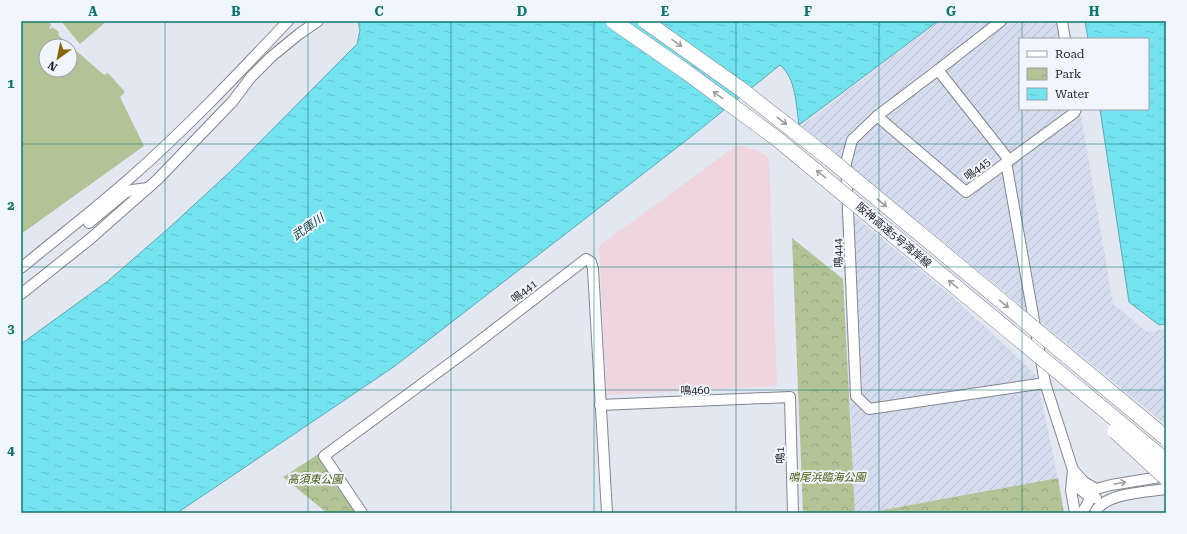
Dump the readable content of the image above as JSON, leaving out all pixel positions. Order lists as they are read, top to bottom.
{
  "streets": {
    "highway": ["阪神高速5号湾岸線"],
    "street": [
      "鳴445",
      "鳴444",
      "鳴441",
      "鳴460",
      "鳴1"
    ]
  },
  "crossings": [
    ["鳴445", "鳴444"],
    ["鳴441", "鳴460"],
    ["鳴460", "鳴1"]
  ],
  "water": ["武庫川"],
  "parks": ["鳴尾浜臨海公園", "高須東公園"],
  "legend": ["Road", "Park", "Water"],
  "north": "bottom left",
  "grid": {
    "columns": [
      "A",
      "B",
      "C",
      "D",
      "E",
      "F",
      "G",
      "H"
    ],
    "rows": [
      "1",
      "2",
      "3",
      "4"
    ]
  }
}
